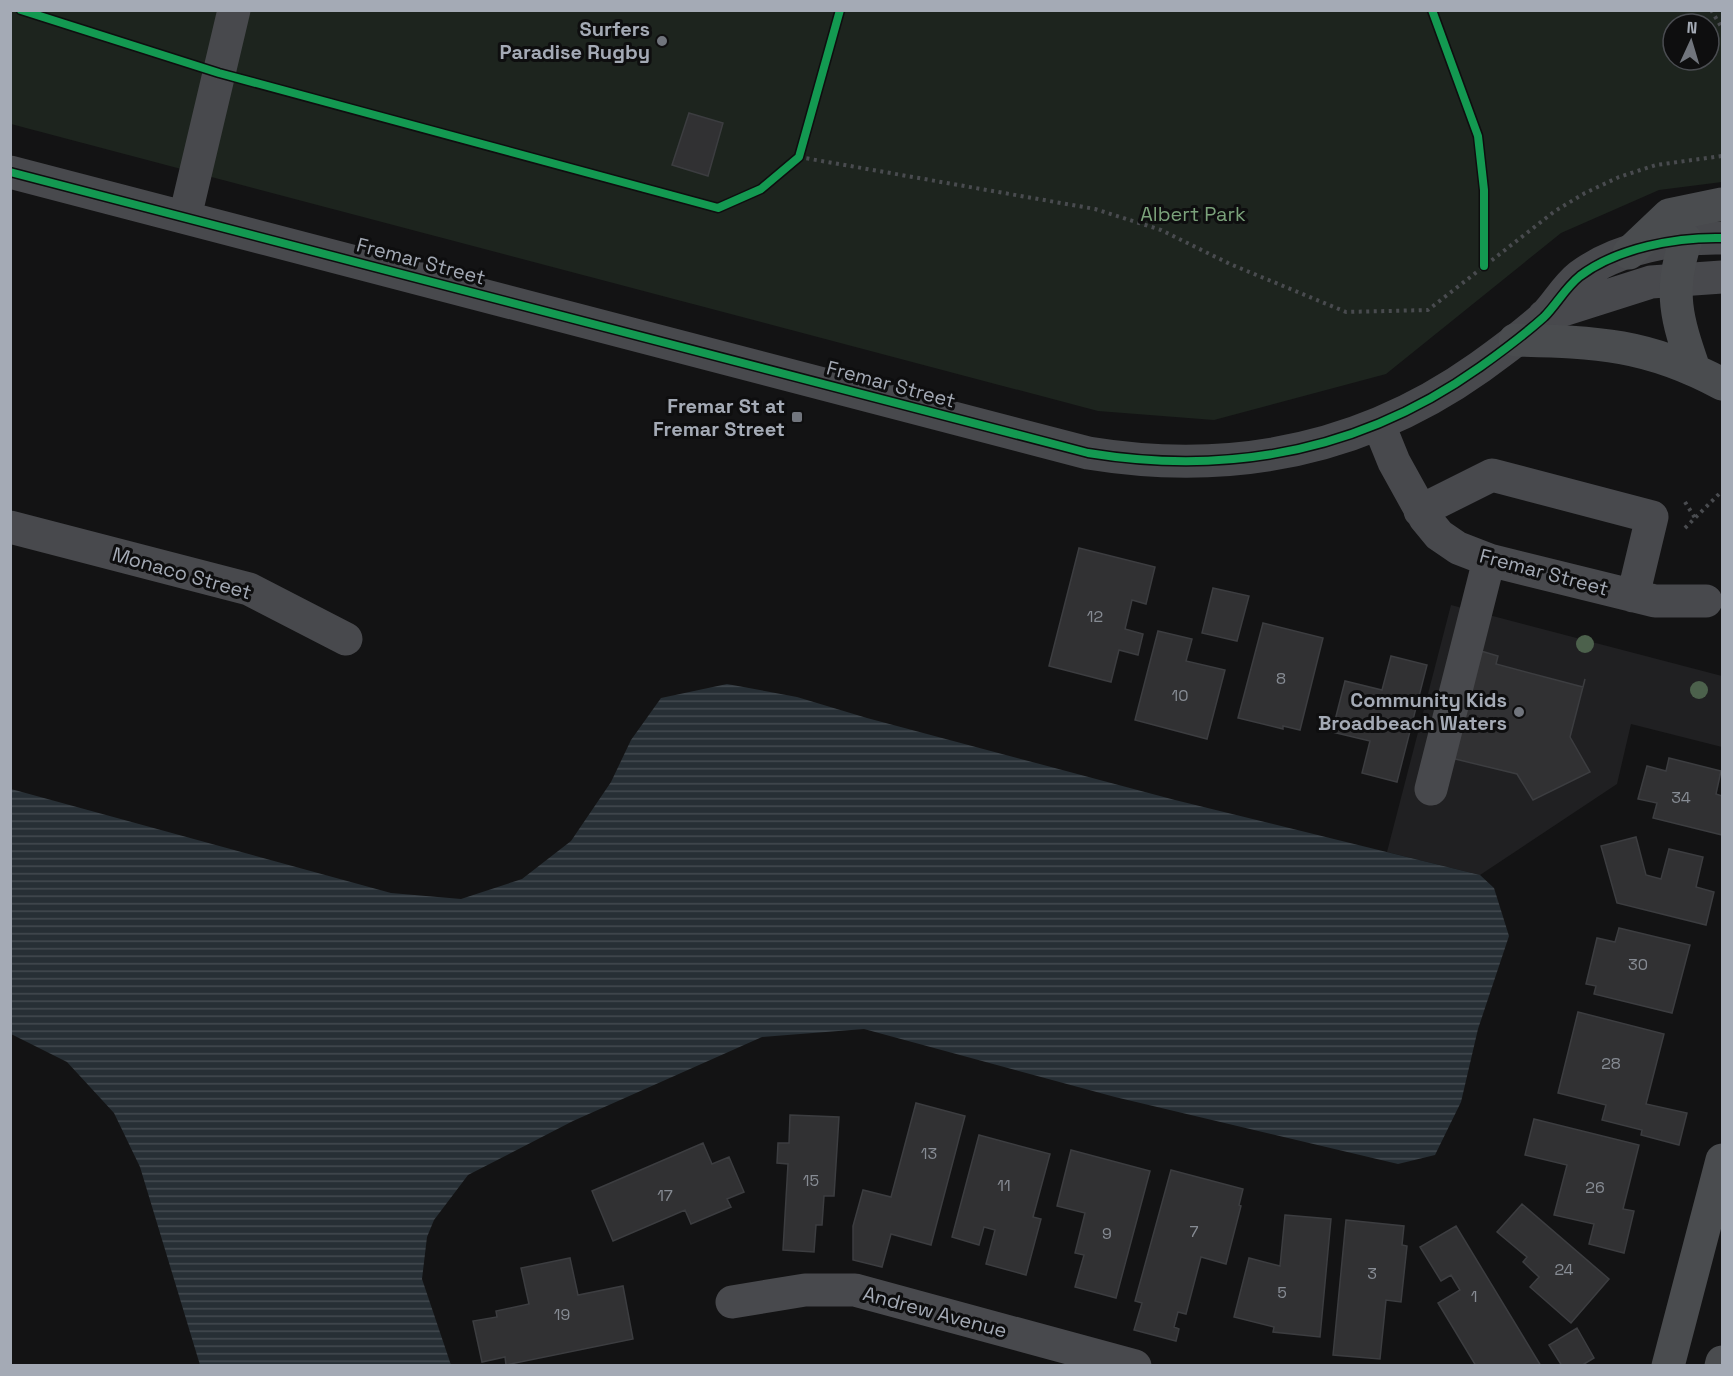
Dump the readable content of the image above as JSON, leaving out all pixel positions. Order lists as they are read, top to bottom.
{
  "streets": {
    "street": ["Fremar Street", "Monaco Street", "Andrew Avenue"]
  },
  "parks": ["Albert Park"],
  "places": {
    "other": ["Surfers Paradise Rugby", "Community Kids Broadbeach Waters"],
    "transit": ["Fremar St at Fremar Street"]
  },
  "house_numbers": [
    "12",
    "8",
    "10",
    "34",
    "30",
    "28",
    "13",
    "15",
    "11",
    "26",
    "17",
    "7",
    "9",
    "24",
    "3",
    "5",
    "1",
    "19"
  ],
  "north": "top"
}
